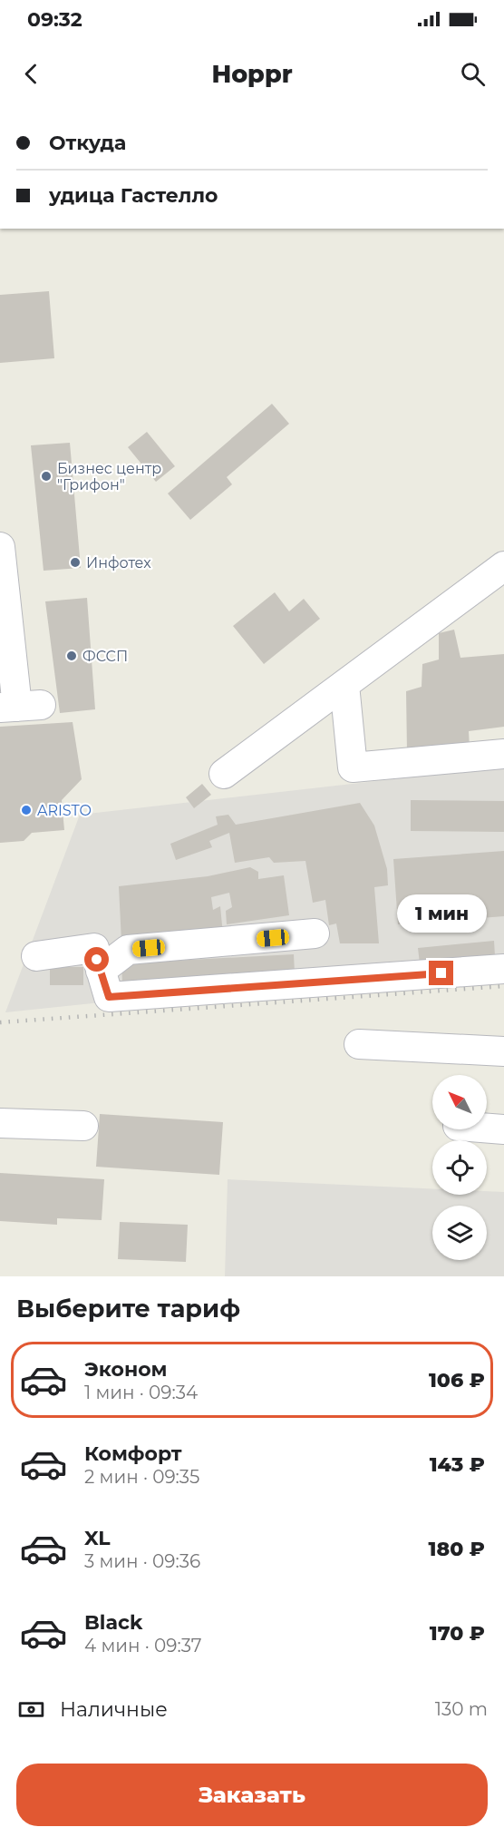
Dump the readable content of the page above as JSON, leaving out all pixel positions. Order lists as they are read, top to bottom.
{
  "places": [
    "Бизнес центр \"Грифон\"",
    "Инфотех",
    "ФССП",
    "ARISTO"
  ],
  "north": "top left",
  "page": {
    "status": "09:32",
    "header": "Hoppr",
    "banner": ["Откуда", "удица Гастелло"],
    "bubble": "1 мин",
    "heading": "Выберите тариф",
    "list": [
      {
        "name": "Эконом",
        "note": "1 мин · 09:34",
        "value": "106 ₽"
      },
      {
        "name": "Комфорт",
        "note": "2 мин · 09:35",
        "value": "143 ₽"
      },
      {
        "name": "XL",
        "note": "3 мин · 09:36",
        "value": "180 ₽"
      },
      {
        "name": "Black",
        "note": "4 мин · 09:37",
        "value": "170 ₽"
      }
    ],
    "pay": ["Наличные", "130 m"],
    "buttons": "Заказать"
  }
}
